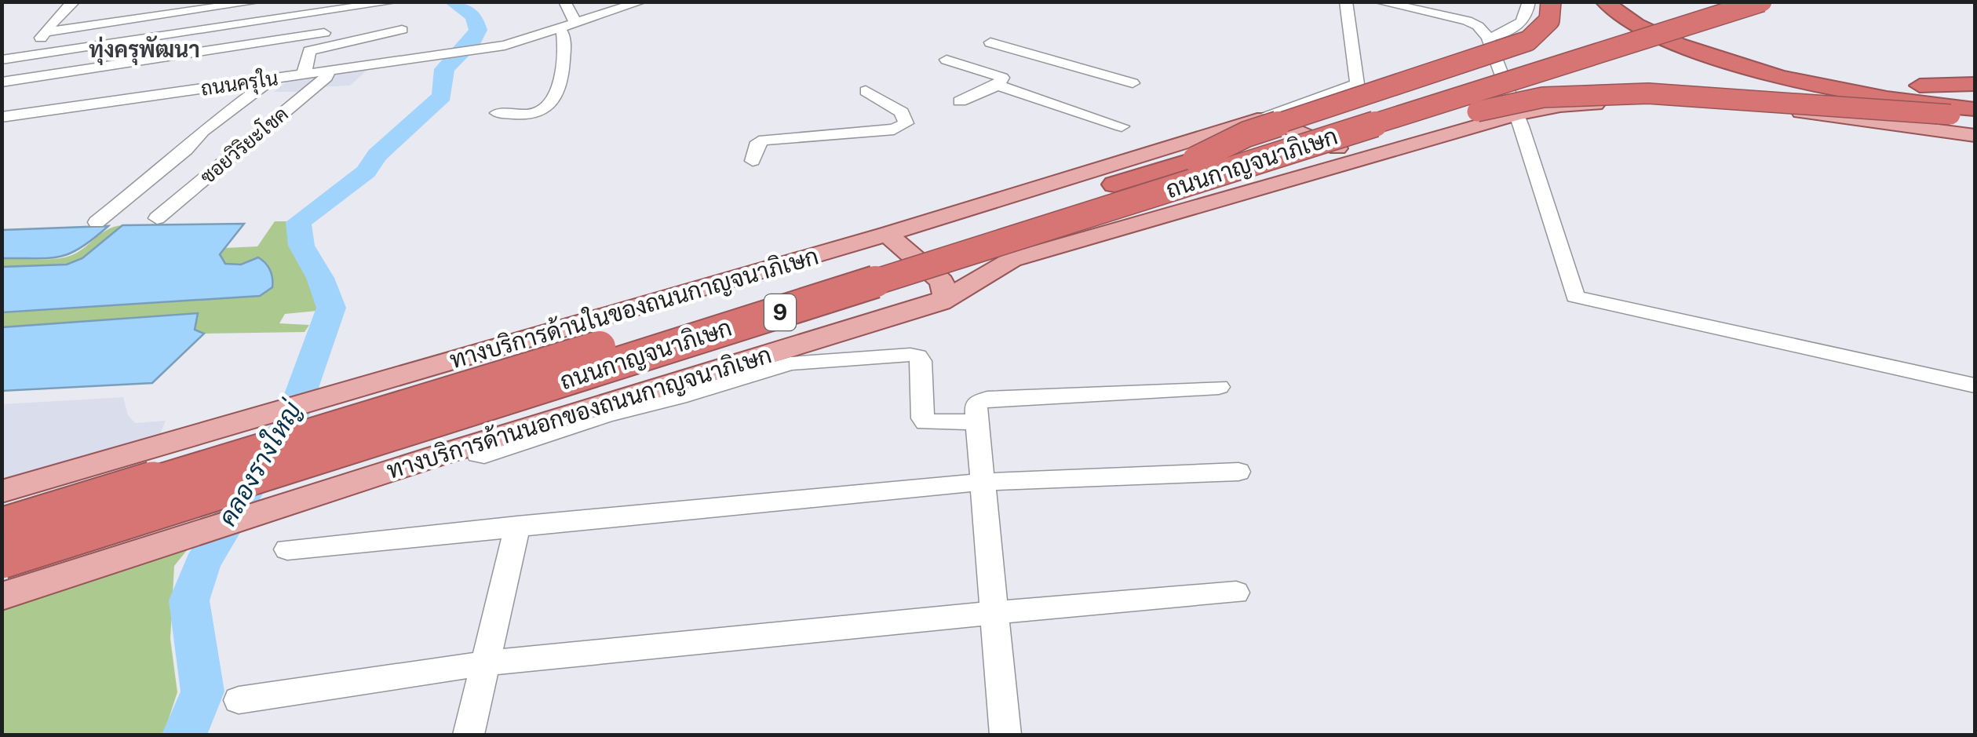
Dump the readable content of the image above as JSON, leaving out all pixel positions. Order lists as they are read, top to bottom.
{
  "streets": {
    "highway": ["ถนนกาญจนาภิเษก", "9"],
    "main road": ["ทางบริการด้านในของถนนกาญจนาภิเษก", "ทางบริการด้านนอกของถนนกาญจนาภิเษก"],
    "street": ["ถนนครุใน", "ซอยวิริยะโชค"]
  },
  "crossings": [
    ["ถนนครุใน", "ซอยวิริยะโชค"]
  ],
  "districts": ["ทุ่งครุพัฒนา"],
  "water": ["คลองรางใหญ่"]
}
